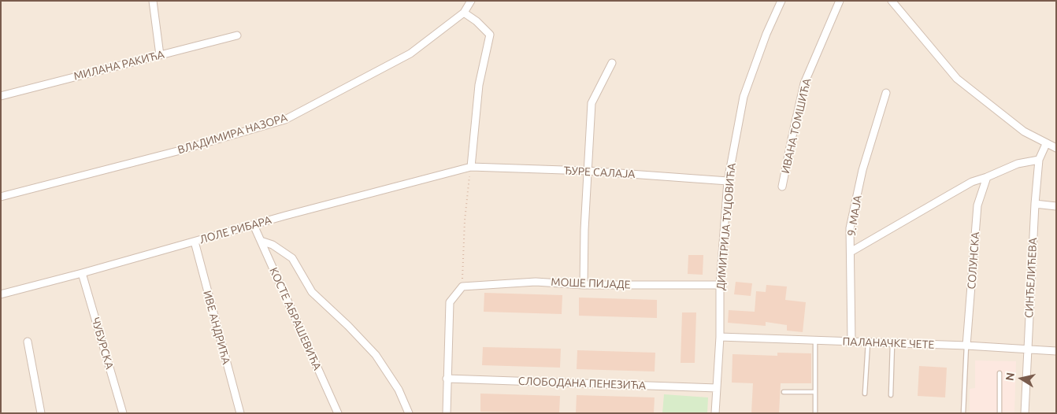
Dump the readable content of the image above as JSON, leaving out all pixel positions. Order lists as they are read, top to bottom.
{
  "streets": {
    "street": [
      "МИЛАНА РАКИЋА",
      "ИВАНА ТОМШИЋА",
      "ВЛАДИМИРА НАЗОРА",
      "ЂУРЕ САЛАЈА",
      "9. МАЈА",
      "ДИМИТРИЈА ТУЦОВИЋА",
      "ЛОЛЕ РИБАРА",
      "СОЛУНСКА",
      "СИНЂЕЛИЋЕВА",
      "МОШЕ ПИЈАДЕ",
      "КОСТЕ АБРАШЕВИЋА",
      "ИВЕ АНДРИЋА",
      "ЧУБУРСКА",
      "ПАЛАНАЧКЕ ЧЕТЕ",
      "СЛОБОДАНА ПЕНЕЗИЋА"
    ]
  },
  "crossings": [
    ["ЂУРЕ САЛАЈА", "ДИМИТРИЈА ТУЦОВИЋА"],
    ["ЂУРЕ САЛАЈА", "ЛОЛЕ РИБАРА"],
    ["9. МАЈА", "ПАЛАНАЧКЕ ЧЕТЕ"],
    ["ДИМИТРИЈА ТУЦОВИЋА", "МОШЕ ПИЈАДЕ"],
    ["ДИМИТРИЈА ТУЦОВИЋА", "ПАЛАНАЧКЕ ЧЕТЕ"],
    ["ДИМИТРИЈА ТУЦОВИЋА", "СЛОБОДАНА ПЕНЕЗИЋА"],
    ["ЛОЛЕ РИБАРА", "КОСТЕ АБРАШЕВИЋА"],
    ["ЛОЛЕ РИБАРА", "ИВЕ АНДРИЋА"],
    ["ЛОЛЕ РИБАРА", "ЧУБУРСКА"],
    ["СОЛУНСКА", "ПАЛАНАЧКЕ ЧЕТЕ"],
    ["СИНЂЕЛИЋЕВА", "ПАЛАНАЧКЕ ЧЕТЕ"]
  ],
  "north": "left"
}
